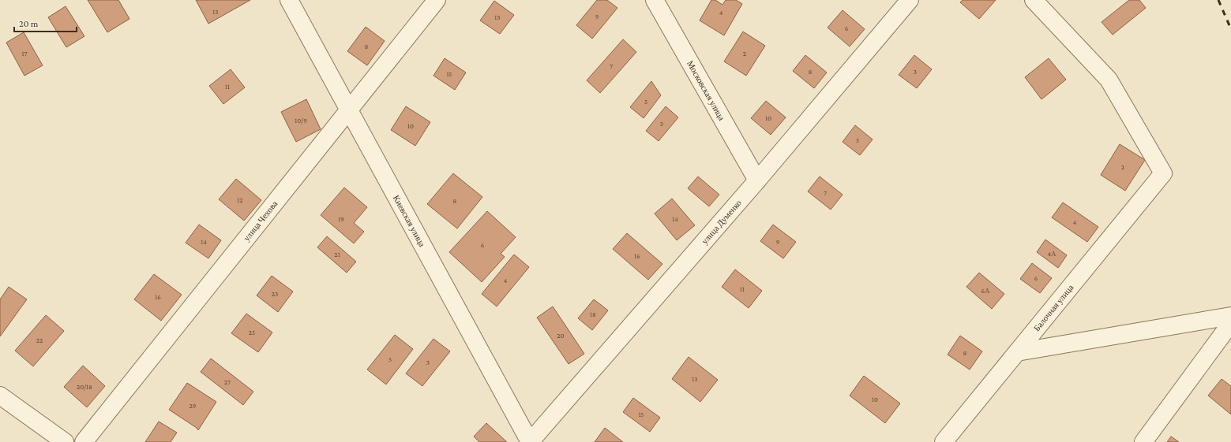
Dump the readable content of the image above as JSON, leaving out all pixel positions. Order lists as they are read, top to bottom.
{
  "streets": {
    "street": [
      "Московская улица",
      "улица Чехова",
      "Киевская улица",
      "улица Думенко",
      "Балочная улица"
    ]
  },
  "crossings": [
    ["Московская улица", "улица Думенко"],
    ["улица Чехова", "Киевская улица"],
    ["Киевская улица", "улица Думенко"]
  ],
  "house_numbers": [
    "13",
    "4",
    "9",
    "13",
    "6",
    "8",
    "17",
    "2",
    "7",
    "8",
    "3",
    "15",
    "11",
    "5",
    "10",
    "10/9",
    "3",
    "10",
    "5",
    "2",
    "7",
    "12",
    "8",
    "19",
    "14",
    "4",
    "14",
    "9",
    "6",
    "4А",
    "21",
    "16",
    "6",
    "4",
    "11",
    "6А",
    "23",
    "16",
    "18",
    "25",
    "20",
    "22",
    "8",
    "5",
    "3",
    "13",
    "27",
    "20/18",
    "10",
    "29",
    "15"
  ],
  "scale_bar": "20 m"
}
